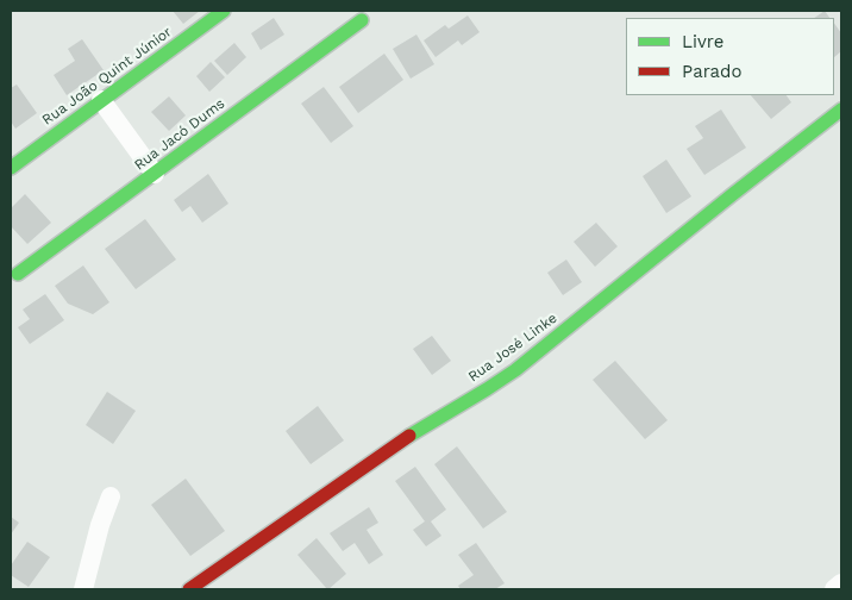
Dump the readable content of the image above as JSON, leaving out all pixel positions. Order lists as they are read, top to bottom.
{
  "streets": {
    "street": ["Rua João Quint Júnior", "Rua Jacó Dums", "Rua José Linke"]
  },
  "legend": ["Livre", "Parado"]
}
